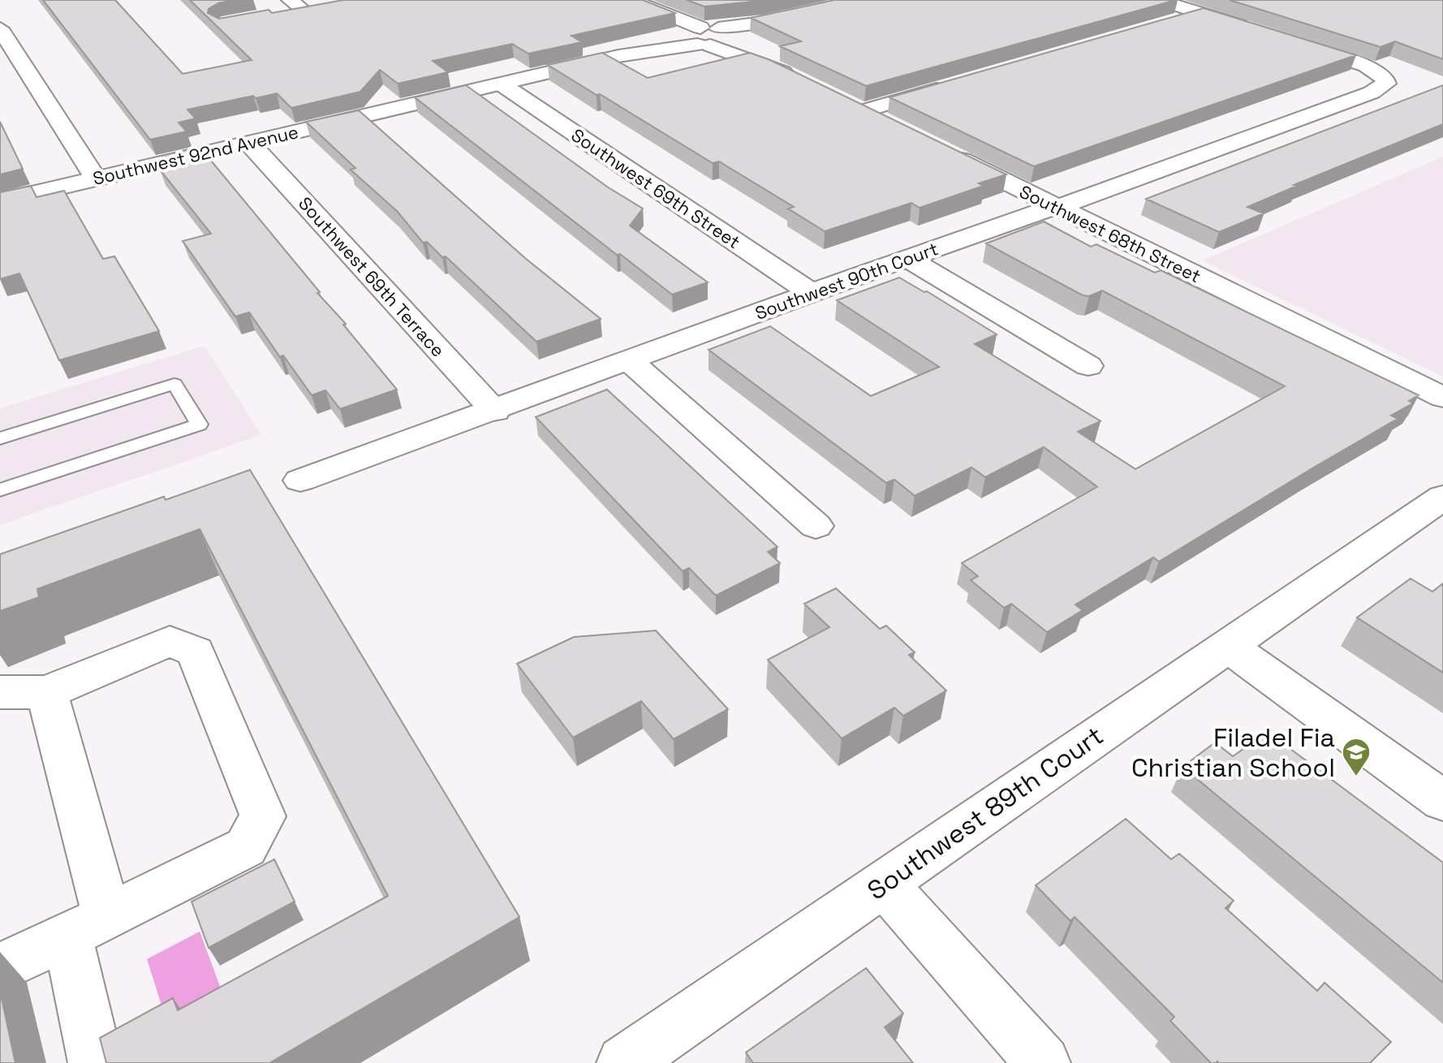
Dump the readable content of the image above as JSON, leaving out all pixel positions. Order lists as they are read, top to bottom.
{
  "streets": {
    "street": [
      "Southwest 92nd Avenue",
      "Southwest 69th Street",
      "Southwest 68th Street",
      "Southwest 69th Terrace",
      "Southwest 90th Court",
      "Southwest 89th Court"
    ]
  },
  "crossings": [
    ["Southwest 92nd Avenue", "Southwest 69th Street"],
    ["Southwest 92nd Avenue", "Southwest 69th Terrace"],
    ["Southwest 69th Street", "Southwest 90th Court"],
    ["Southwest 68th Street", "Southwest 90th Court"],
    ["Southwest 69th Terrace", "Southwest 90th Court"]
  ],
  "places": {
    "school or university": ["Filadel Fia Christian School"]
  }
}
